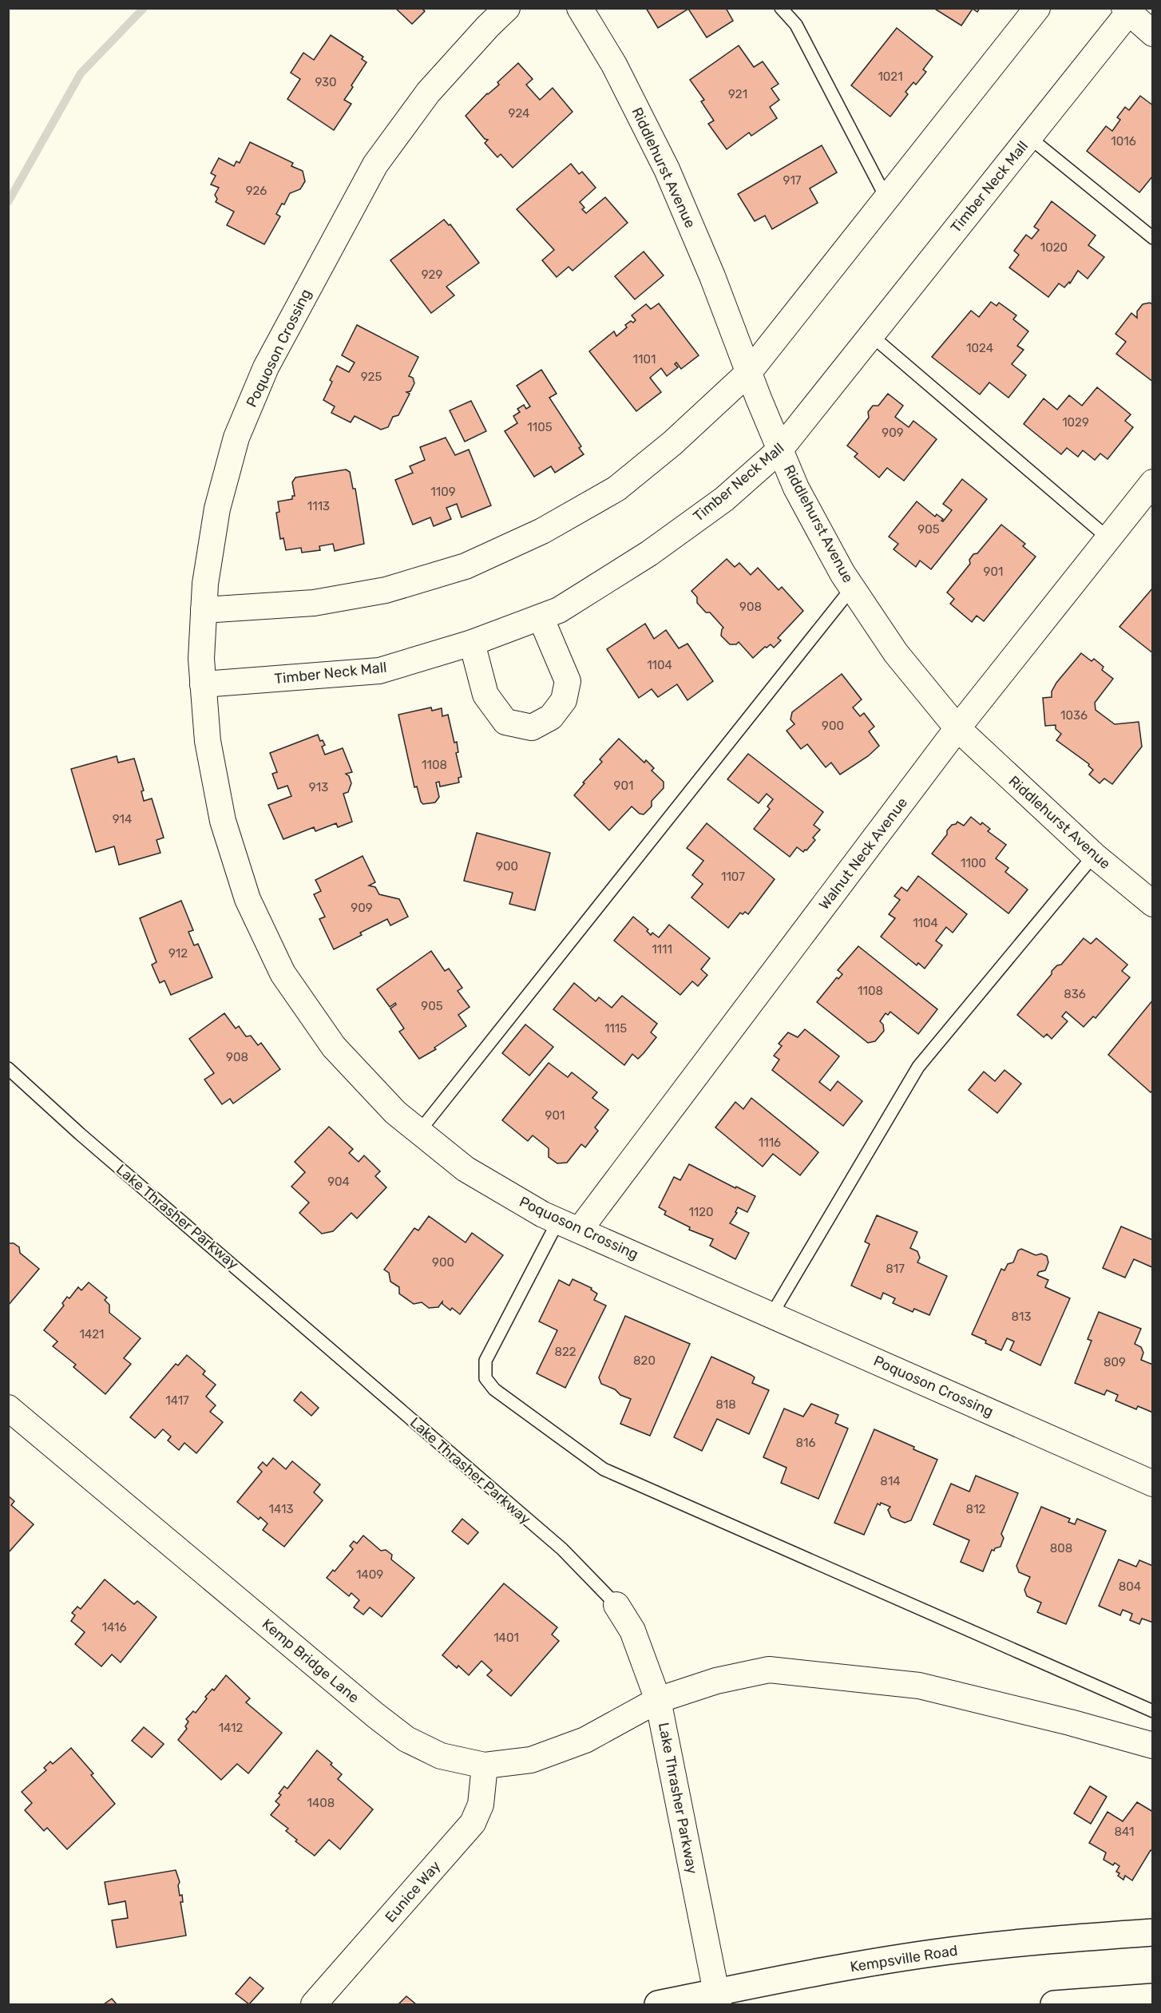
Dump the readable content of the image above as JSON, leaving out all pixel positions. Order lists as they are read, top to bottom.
{
  "streets": {
    "main road": ["Kempsville Road"],
    "street": [
      "Riddlehurst Avenue",
      "Timber Neck Mall",
      "Poquoson Crossing",
      "Walnut Neck Avenue",
      "Lake Thrasher Parkway",
      "Kemp Bridge Lane",
      "Eunice Way"
    ]
  },
  "crossings": [
    ["Riddlehurst Avenue", "Timber Neck Mall"],
    ["Riddlehurst Avenue", "Walnut Neck Avenue"],
    ["Timber Neck Mall", "Poquoson Crossing"],
    ["Poquoson Crossing", "Walnut Neck Avenue"],
    ["Lake Thrasher Parkway", "Kemp Bridge Lane"],
    ["Lake Thrasher Parkway", "Kempsville Road"],
    ["Kemp Bridge Lane", "Eunice Way"]
  ],
  "house_numbers": [
    "1021",
    "930",
    "921",
    "924",
    "1016",
    "917",
    "926",
    "1020",
    "929",
    "1024",
    "1101",
    "925",
    "1029",
    "1105",
    "909",
    "1109",
    "1113",
    "905",
    "901",
    "908",
    "1104",
    "1036",
    "900",
    "1108",
    "901",
    "913",
    "914",
    "1100",
    "900",
    "1107",
    "909",
    "1104",
    "1111",
    "912",
    "1108",
    "836",
    "905",
    "1115",
    "908",
    "901",
    "1116",
    "904",
    "1120",
    "900",
    "817",
    "813",
    "1421",
    "822",
    "820",
    "809",
    "1417",
    "818",
    "816",
    "814",
    "1413",
    "812",
    "808",
    "1409",
    "804",
    "1416",
    "1401",
    "1412",
    "1408",
    "841"
  ]
}
